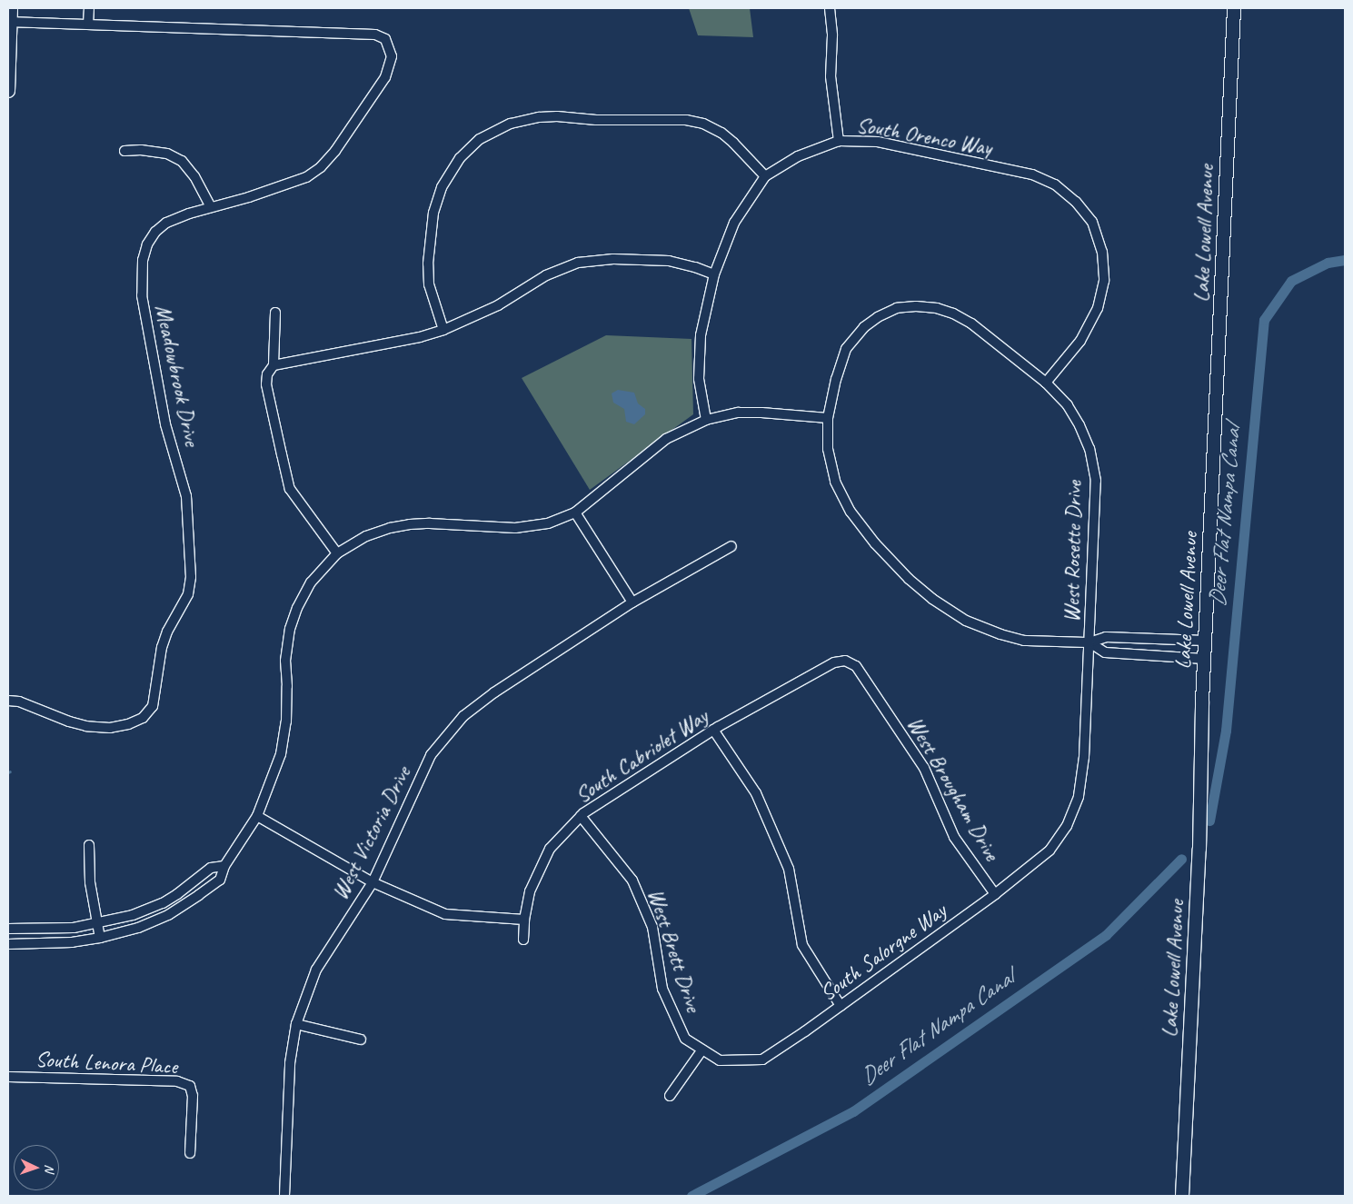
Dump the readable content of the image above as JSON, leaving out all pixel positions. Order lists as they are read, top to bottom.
{
  "streets": {
    "street": [
      "South Orenco Way",
      "Lake Lowell Avenue",
      "Meadowbrook Drive",
      "West Rosette Drive",
      "South Cabriolet Way",
      "West Brougham Drive",
      "West Victoria Drive",
      "West Brett Drive",
      "South Salorgne Way",
      "South Lenora Place"
    ]
  },
  "crossings": [
    ["South Orenco Way", "West Rosette Drive"],
    ["West Rosette Drive", "South Salorgne Way"],
    ["South Cabriolet Way", "West Brougham Drive"],
    ["South Cabriolet Way", "West Brett Drive"],
    ["West Brougham Drive", "South Salorgne Way"],
    ["West Brett Drive", "South Salorgne Way"]
  ],
  "water": ["Deer Flat Nampa Canal"],
  "north": "right"
}
